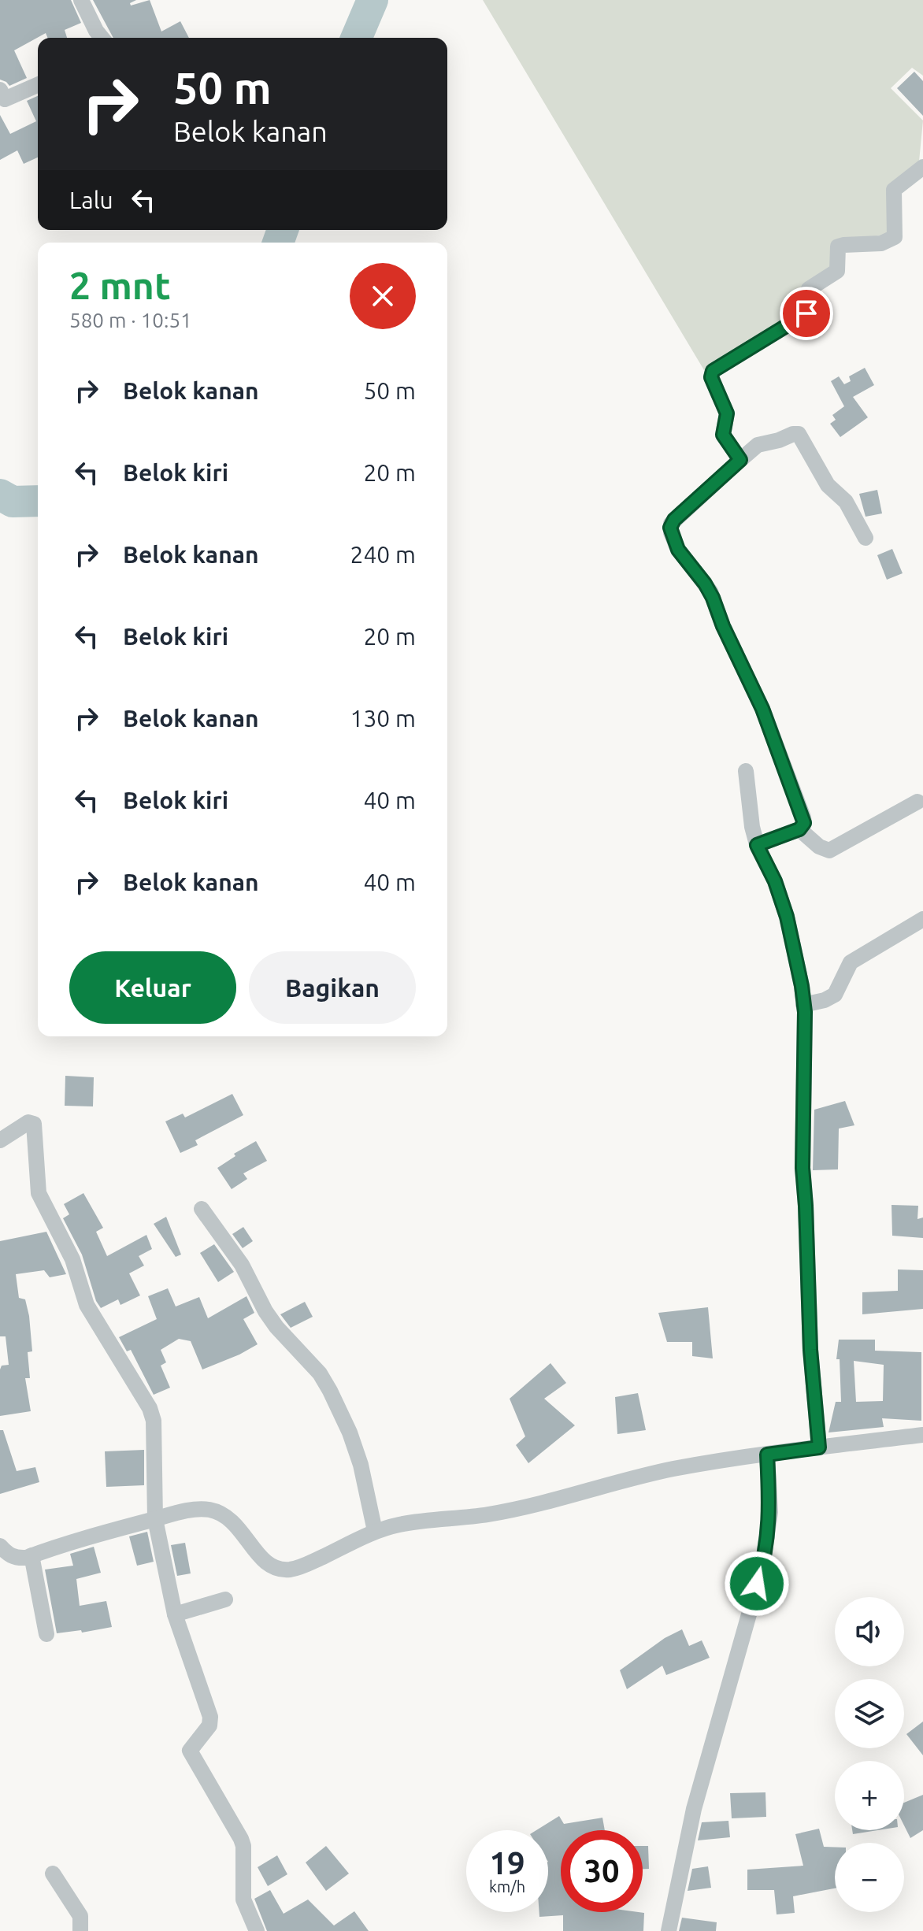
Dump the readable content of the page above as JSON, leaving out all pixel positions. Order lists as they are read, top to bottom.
{
  "page": {
    "turn": ["50 m", "Belok kanan"],
    "then": "Lalu",
    "heading": ["2 mnt", "580 m · 10:51"],
    "list": [
      {
        "name": "Belok kanan",
        "value": "50 m"
      },
      {
        "name": "Belok kiri",
        "value": "20 m"
      },
      {
        "name": "Belok kanan",
        "value": "240 m"
      },
      {
        "name": "Belok kiri",
        "value": "20 m"
      },
      {
        "name": "Belok kanan",
        "value": "130 m"
      },
      {
        "name": "Belok kiri",
        "value": "40 m"
      },
      {
        "name": "Belok kanan",
        "value": "40 m"
      }
    ],
    "buttons": ["Keluar", "Bagikan"],
    "map_buttons": ["+", "−"],
    "speed": "19 km/h",
    "limit": "30"
  }
}
